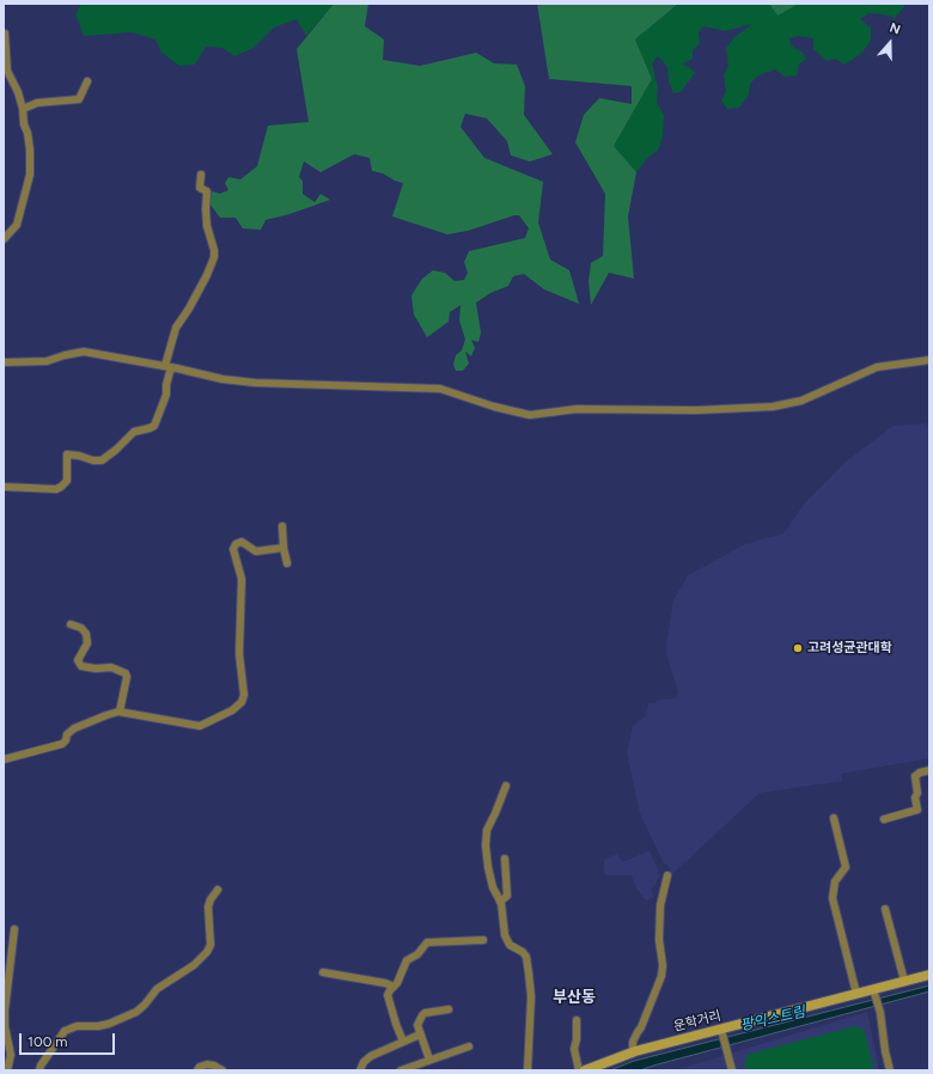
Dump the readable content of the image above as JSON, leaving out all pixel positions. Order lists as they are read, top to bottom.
{
  "streets": {
    "main road": ["운학거리"]
  },
  "districts": ["부산동"],
  "water": ["팡익스트림"],
  "places": ["고려성균관대학"],
  "scale_bar": "100 m",
  "north": "top"
}
